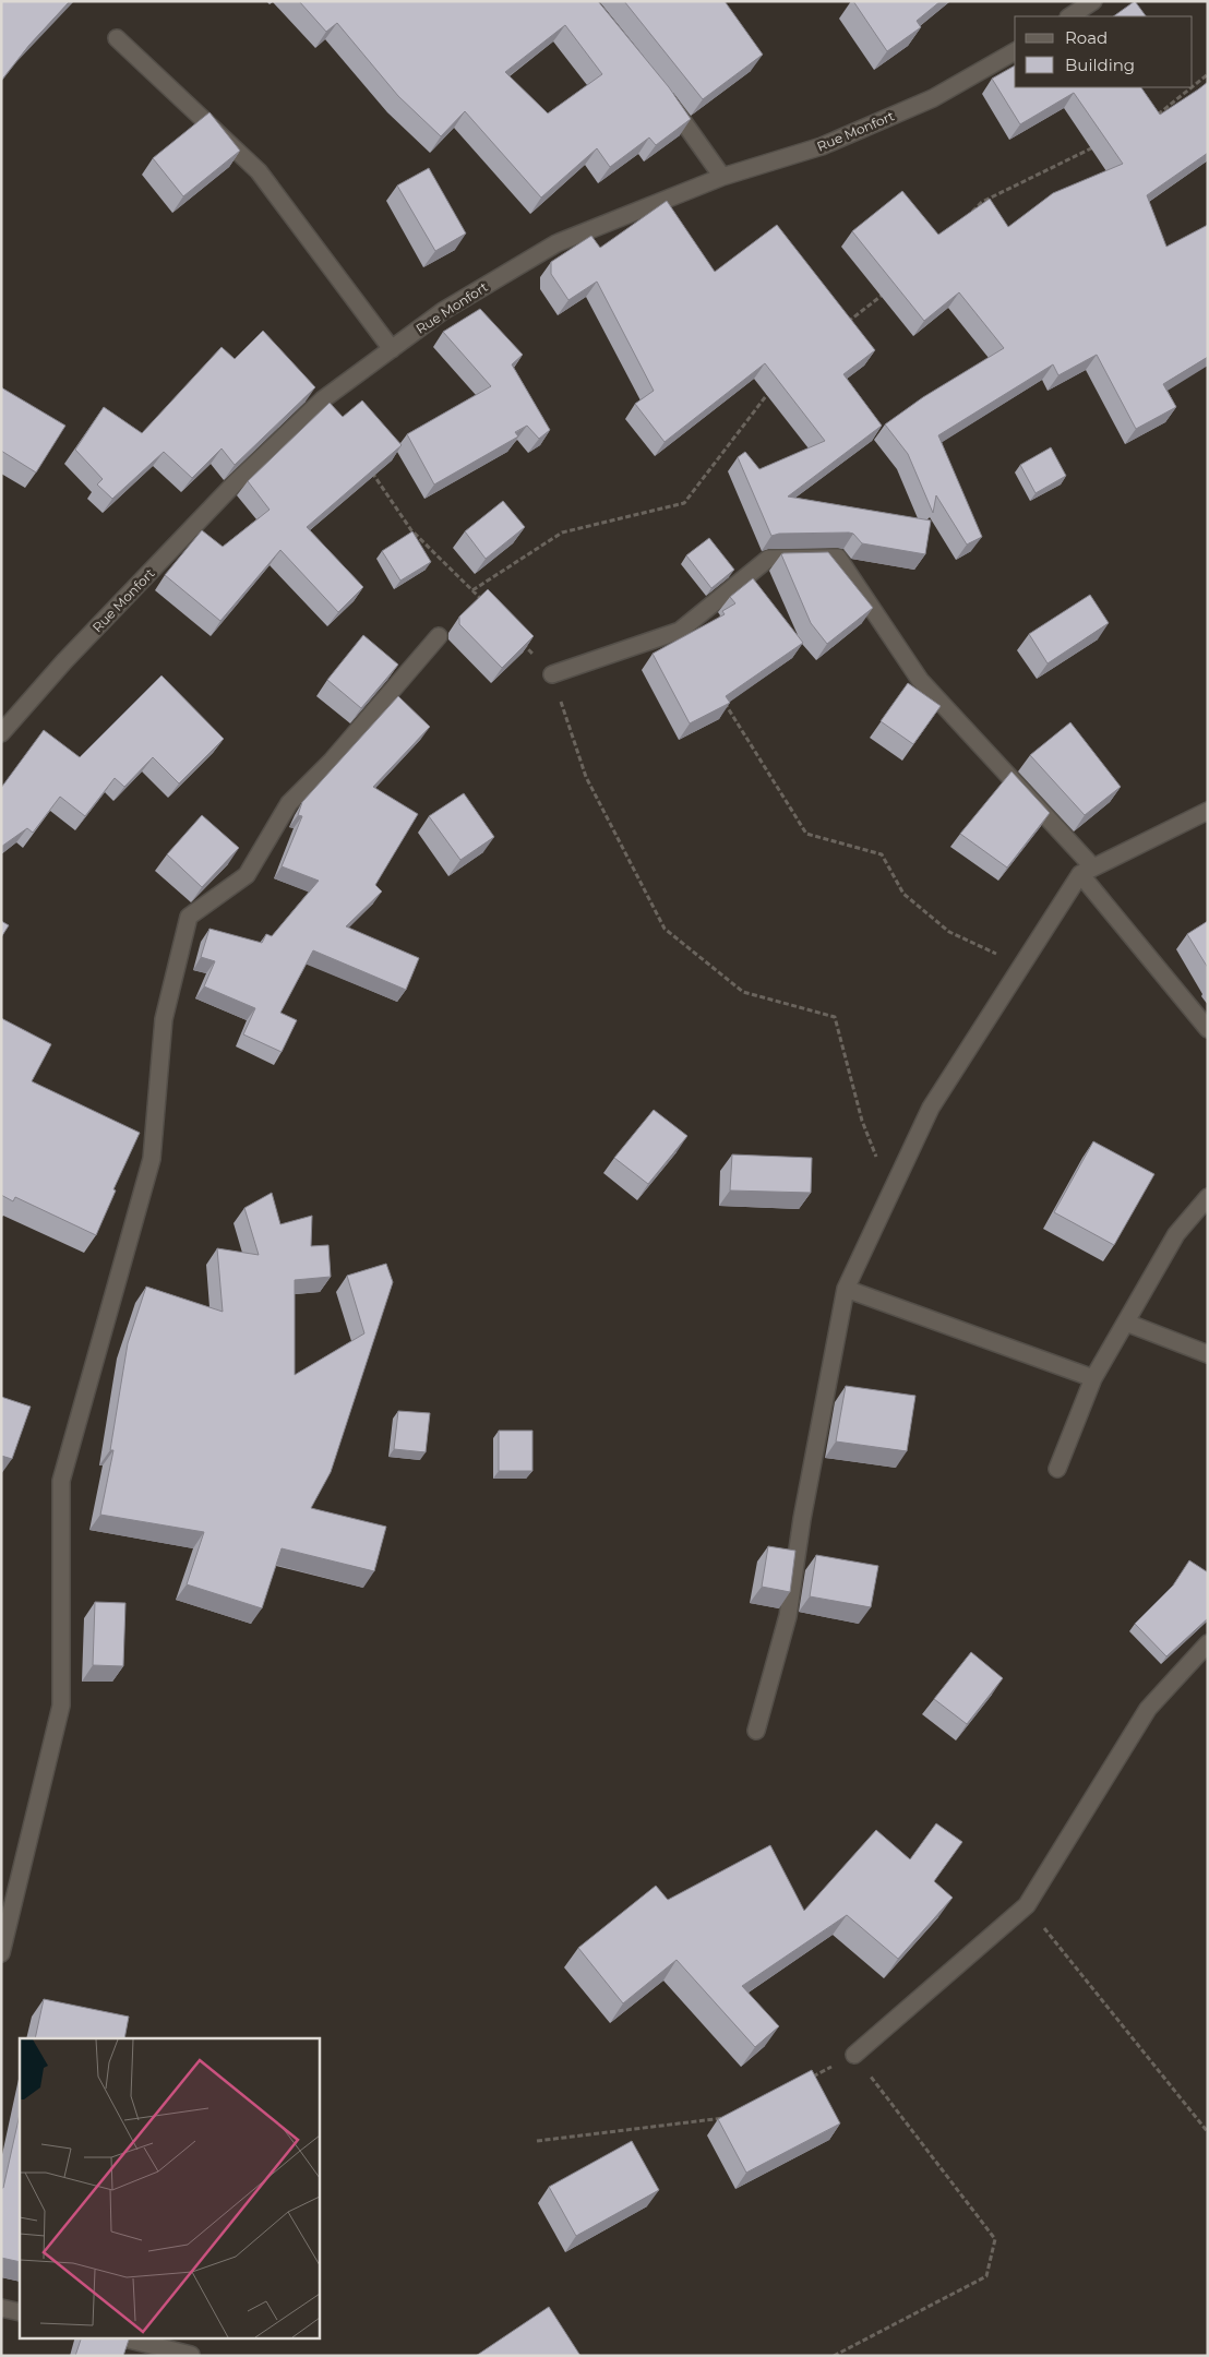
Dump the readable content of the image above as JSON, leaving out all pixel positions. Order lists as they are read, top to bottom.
{
  "streets": {
    "street": ["Rue Monfort"]
  },
  "legend": ["Road", "Building"]
}
